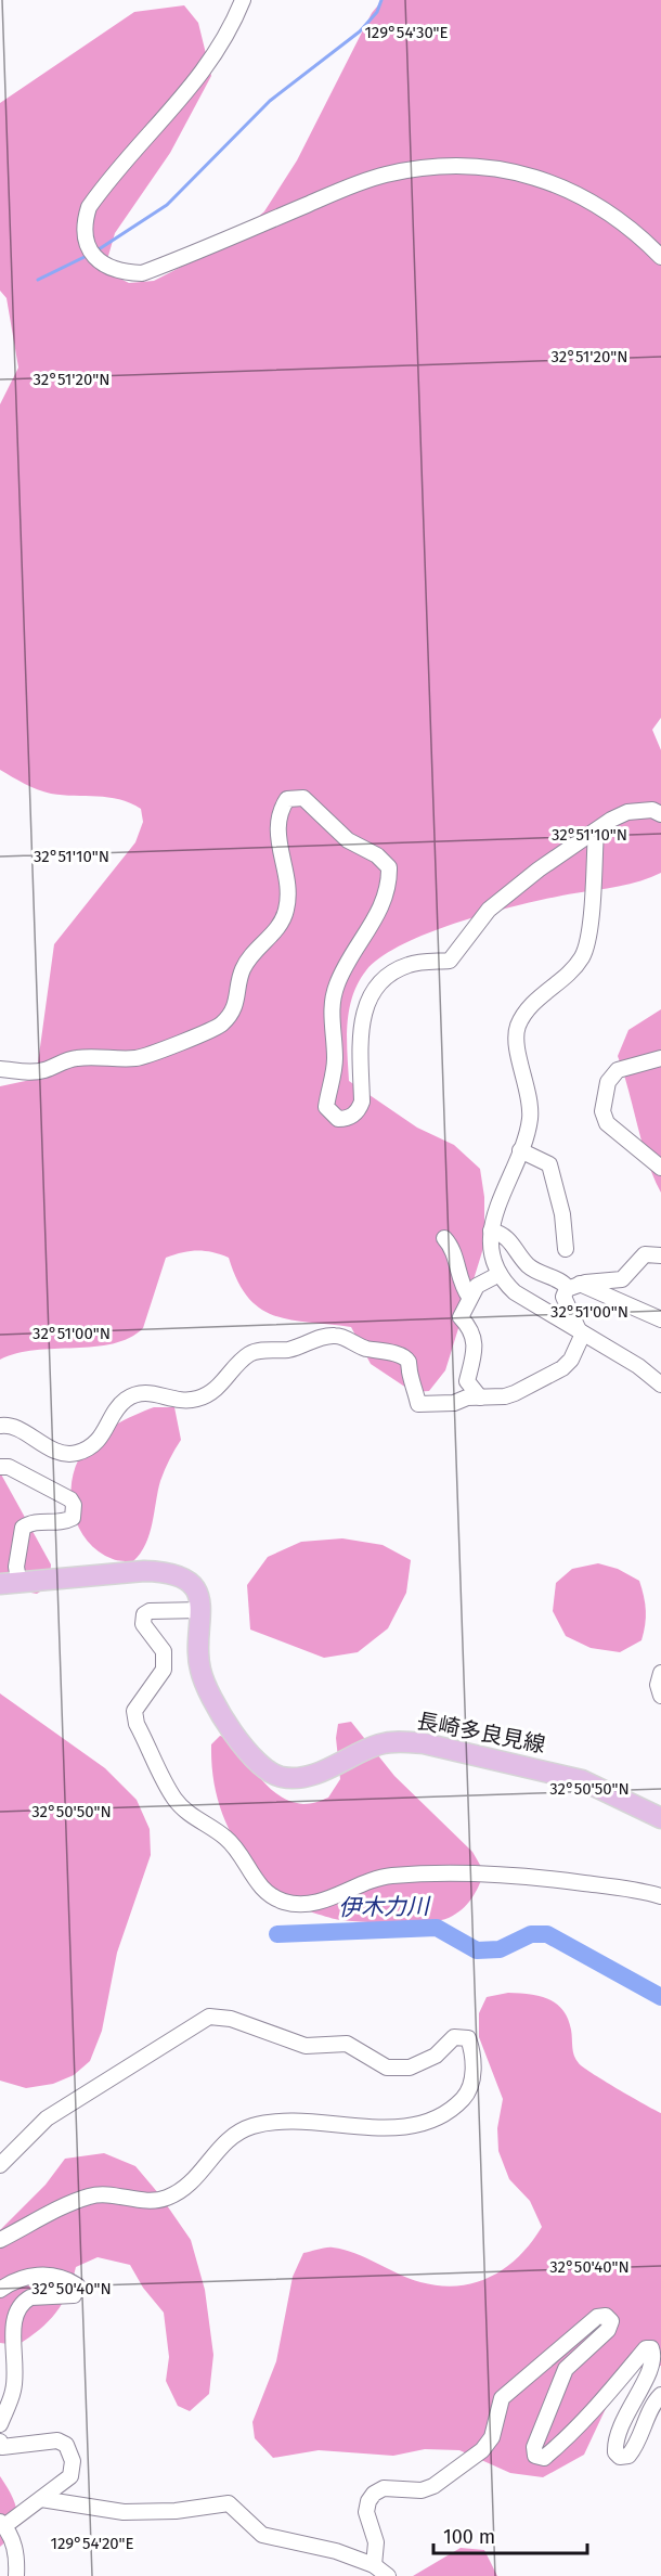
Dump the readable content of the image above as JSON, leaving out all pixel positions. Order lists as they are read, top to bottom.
{
  "streets": {
    "main road": ["長崎多良見線"]
  },
  "water": ["伊木力川"],
  "scale_bar": "100 m",
  "coordinates": [
    "129°54'30\"E",
    "32°51'20\"N",
    "32°51'10\"N",
    "32°51'00\"N",
    "32°50'50\"N",
    "32°50'40\"N",
    "129°54'20\"E"
  ]
}
